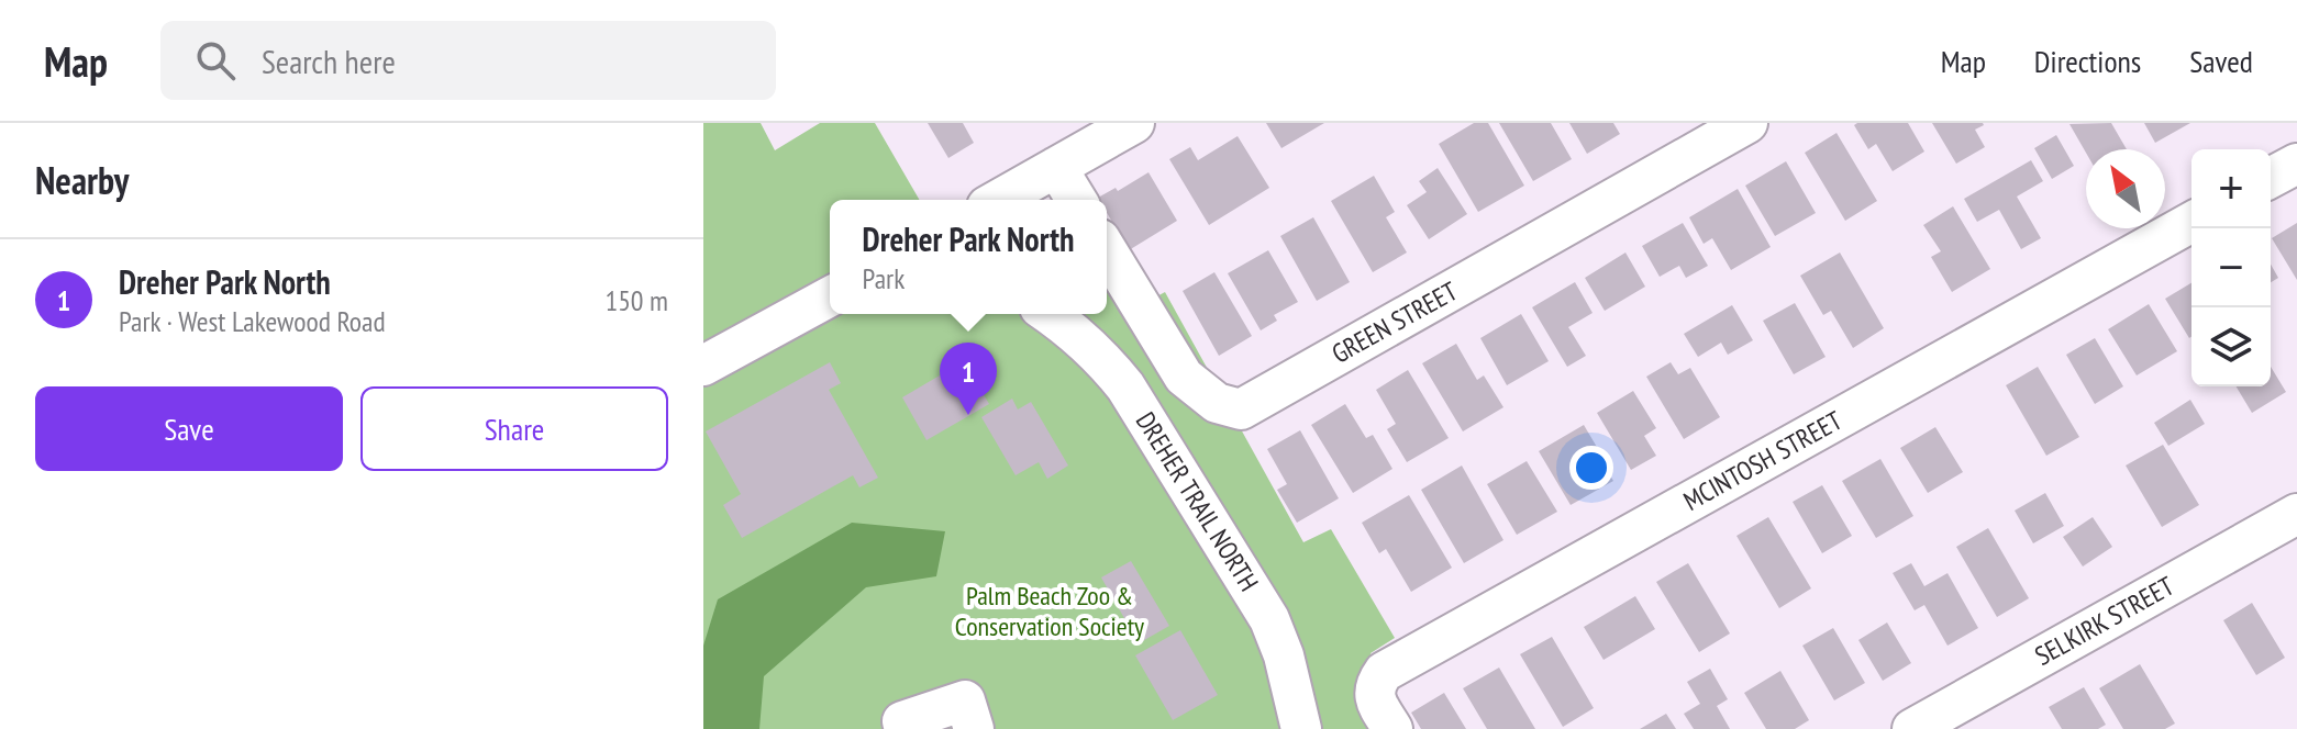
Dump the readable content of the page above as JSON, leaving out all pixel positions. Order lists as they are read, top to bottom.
{
  "streets": {
    "street": [
      "GREEN STREET",
      "MCINTOSH STREET",
      "DREHER TRAIL NORTH",
      "SELKIRK STREET"
    ]
  },
  "parks": ["Palm Beach Zoo & Conservation Society"],
  "north": "top left",
  "page": {
    "header": "Map",
    "search": "Search here",
    "nav": ["Map", "Directions", "Saved"],
    "heading": "Nearby",
    "map_buttons": ["+", "−"],
    "popup": ["Dreher Park North", "Park"],
    "list": [
      {
        "mark": "1",
        "name": "Dreher Park North",
        "note": "Park · West Lakewood Road",
        "value": "150 m"
      }
    ],
    "pins": "1",
    "buttons": ["Save", "Share"]
  }
}
